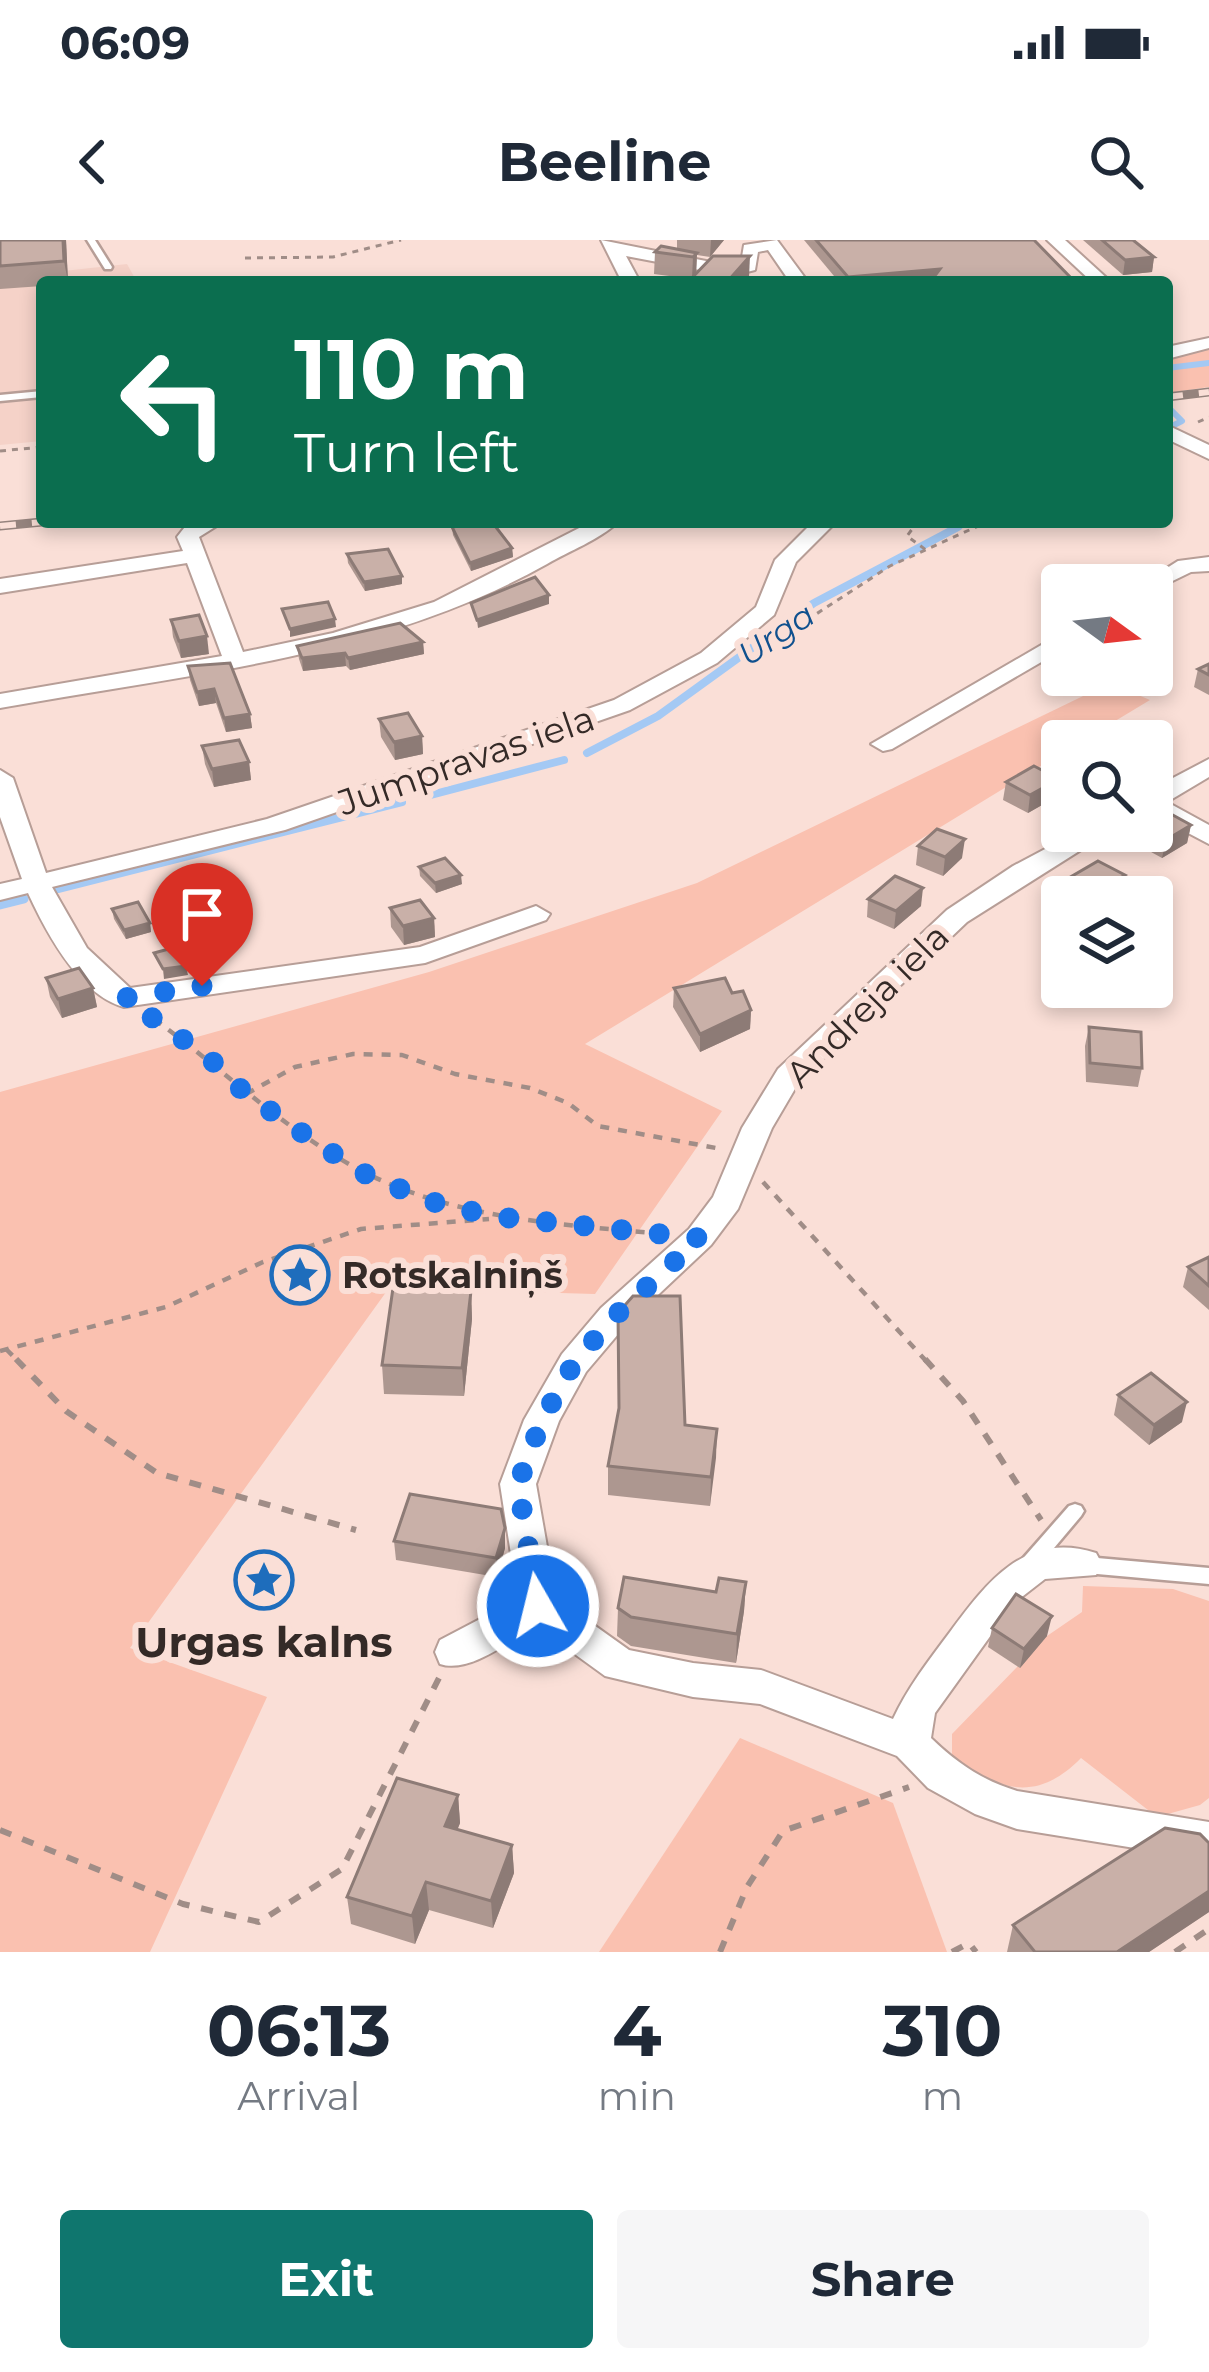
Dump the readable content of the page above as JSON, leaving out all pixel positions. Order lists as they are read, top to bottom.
{
  "streets": {
    "street": ["Jumpravas iela", "Andreja iela"]
  },
  "water": ["Urga"],
  "places": {
    "place": ["Rotskalniņš", "Urgas kalns"]
  },
  "north": "right",
  "page": {
    "status": "06:09",
    "header": "Beeline",
    "turn": ["110 m", "Turn left"],
    "eta": [
      "06:13",
      "Arrival",
      "4",
      "min",
      "310",
      "m"
    ],
    "buttons": ["Exit", "Share"]
  }
}
